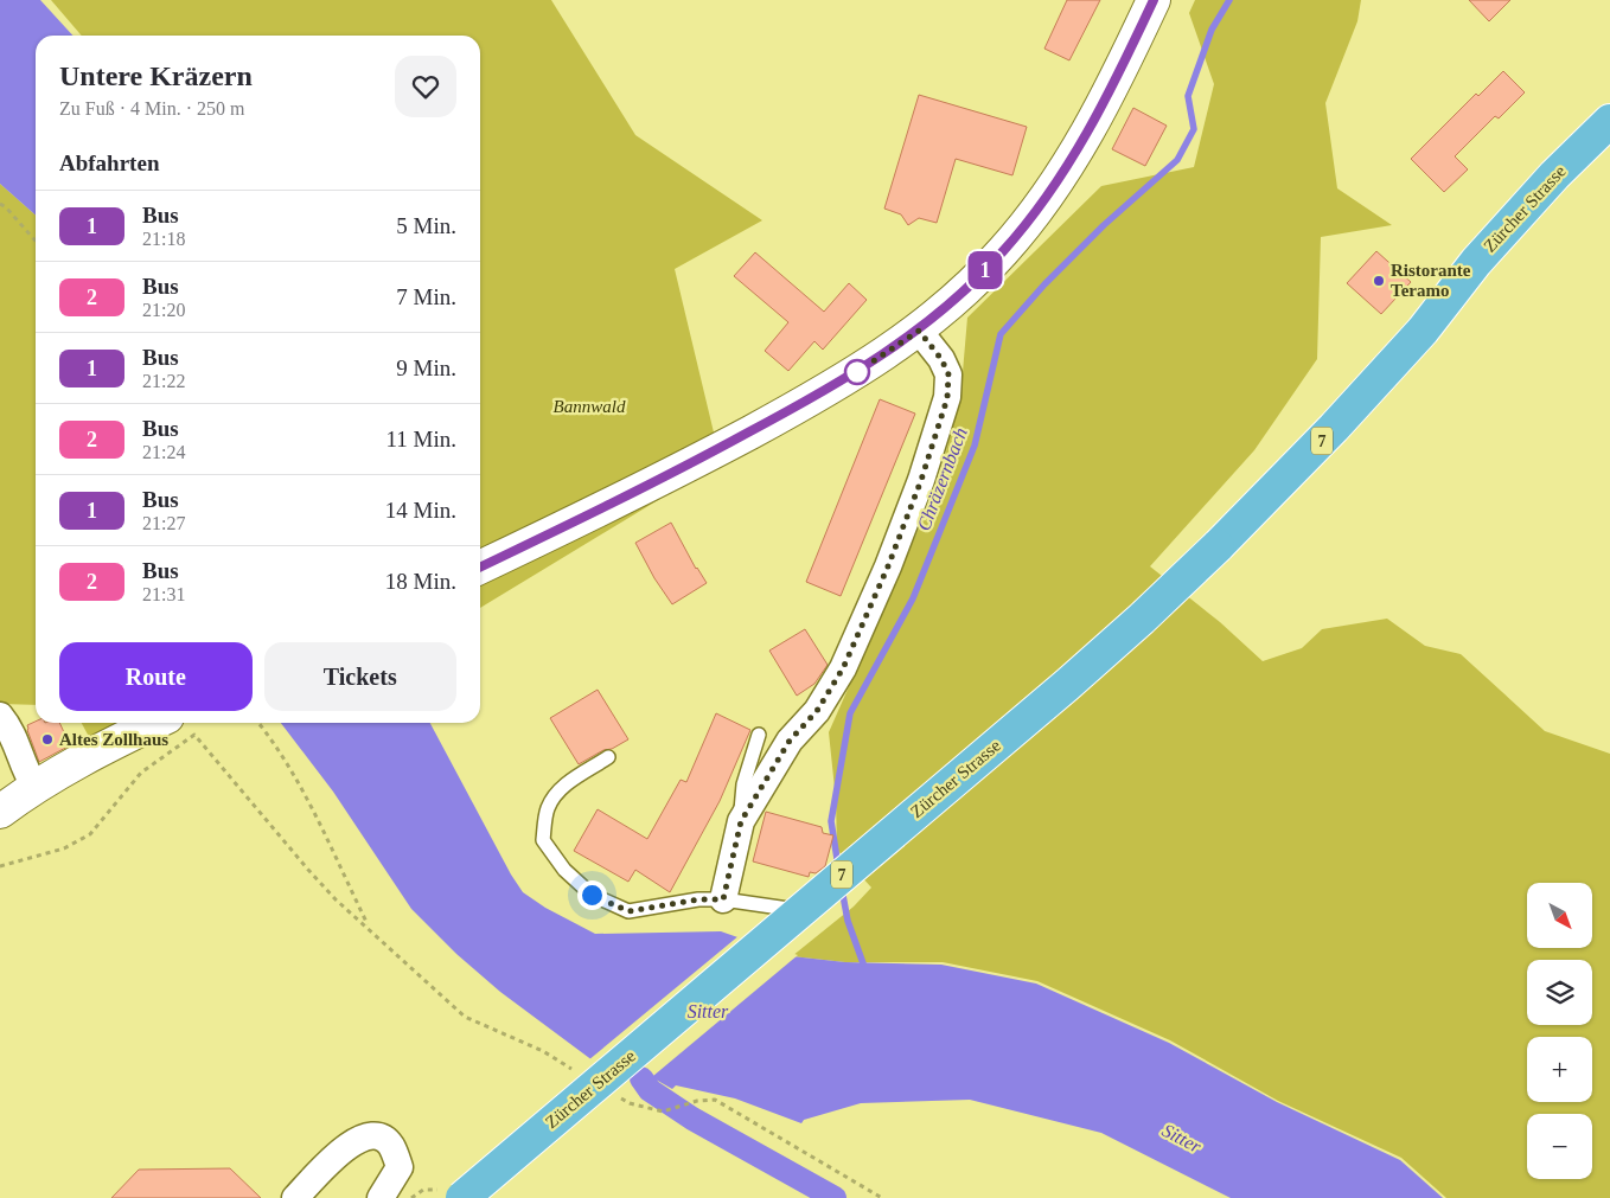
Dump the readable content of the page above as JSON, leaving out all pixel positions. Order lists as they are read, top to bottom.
{
  "streets": {
    "main road": ["Zürcher Strasse", "7"]
  },
  "water": ["Chräzernbach", "Sitter"],
  "parks": ["Bannwald"],
  "places": ["Ristorante Teramo", "Altes Zollhaus"],
  "lines": ["bus line 1"],
  "north": "bottom right",
  "page": {
    "on_map": "1",
    "heading": [
      ["Untere Kräzern", "Zu Fuß · 4 Min. · 250 m"],
      "Abfahrten"
    ],
    "list": [
      {
        "mark": "1",
        "name": "Bus",
        "note": "21:18",
        "value": "5 Min."
      },
      {
        "mark": "2",
        "name": "Bus",
        "note": "21:20",
        "value": "7 Min."
      },
      {
        "mark": "1",
        "name": "Bus",
        "note": "21:22",
        "value": "9 Min."
      },
      {
        "mark": "2",
        "name": "Bus",
        "note": "21:24",
        "value": "11 Min."
      },
      {
        "mark": "1",
        "name": "Bus",
        "note": "21:27",
        "value": "14 Min."
      },
      {
        "mark": "2",
        "name": "Bus",
        "note": "21:31",
        "value": "18 Min."
      }
    ],
    "buttons": ["Route", "Tickets"],
    "map_buttons": ["+", "−"]
  }
}
